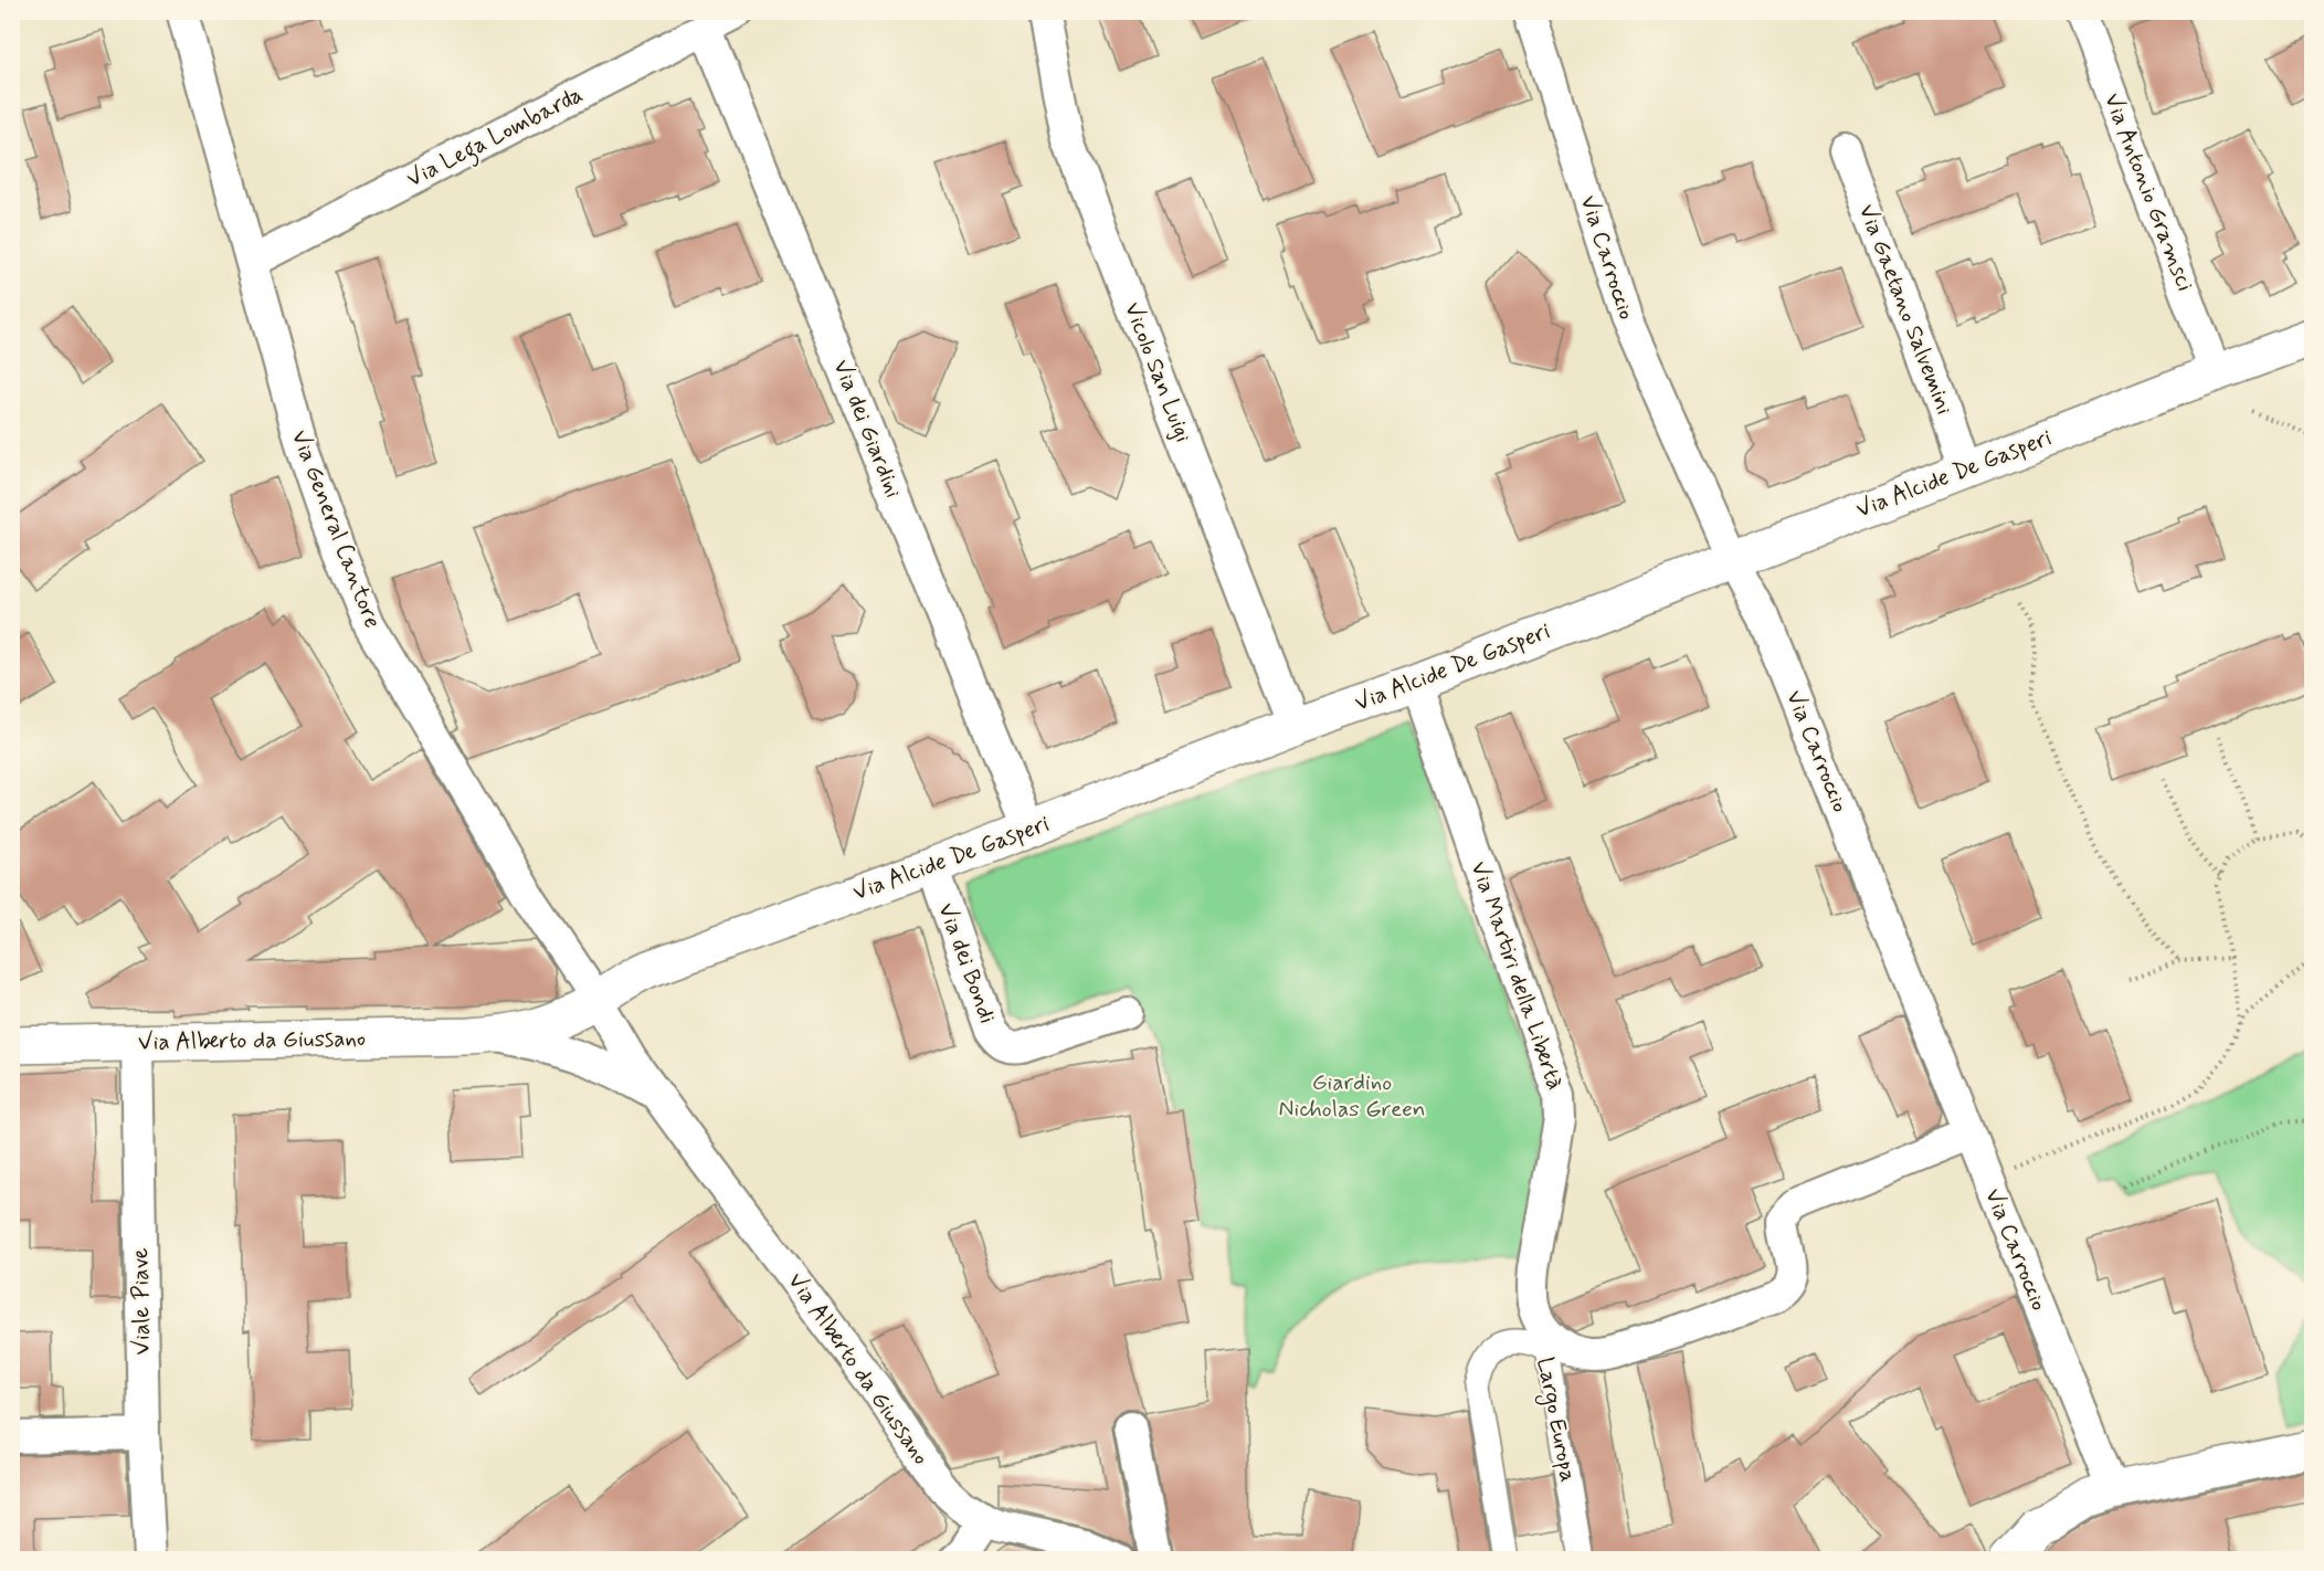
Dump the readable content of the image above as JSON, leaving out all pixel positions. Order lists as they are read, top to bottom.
{
  "streets": {
    "street": [
      "Via Lega Lombarda",
      "Via Antonio Gramsci",
      "Via Carroccio",
      "Via Gaetano Salvemini",
      "Vicolo San Luigi",
      "Via dei Giardini",
      "Via Alcide De Gasperi",
      "Via General Cantore",
      "Via dei Bondi",
      "Via Martiri della Libertà",
      "Via Alberto da Giussano",
      "Viale Piave",
      "Largo Europa"
    ]
  },
  "crossings": [
    ["Via Lega Lombarda", "Via dei Giardini"],
    ["Via Lega Lombarda", "Via General Cantore"],
    ["Via Antonio Gramsci", "Via Alcide De Gasperi"],
    ["Via Carroccio", "Via Alcide De Gasperi"],
    ["Via Carroccio", "Via Martiri della Libertà"],
    ["Via Gaetano Salvemini", "Via Alcide De Gasperi"],
    ["Vicolo San Luigi", "Via Alcide De Gasperi"],
    ["Via dei Giardini", "Via Alcide De Gasperi"],
    ["Via Alcide De Gasperi", "Via General Cantore"],
    ["Via Alcide De Gasperi", "Via dei Bondi"],
    ["Via Alcide De Gasperi", "Via Martiri della Libertà"],
    ["Via Alcide De Gasperi", "Via Alberto da Giussano"],
    ["Via General Cantore", "Via Alberto da Giussano"],
    ["Via Alberto da Giussano", "Viale Piave"]
  ],
  "parks": ["Giardino Nicholas Green"]
}
